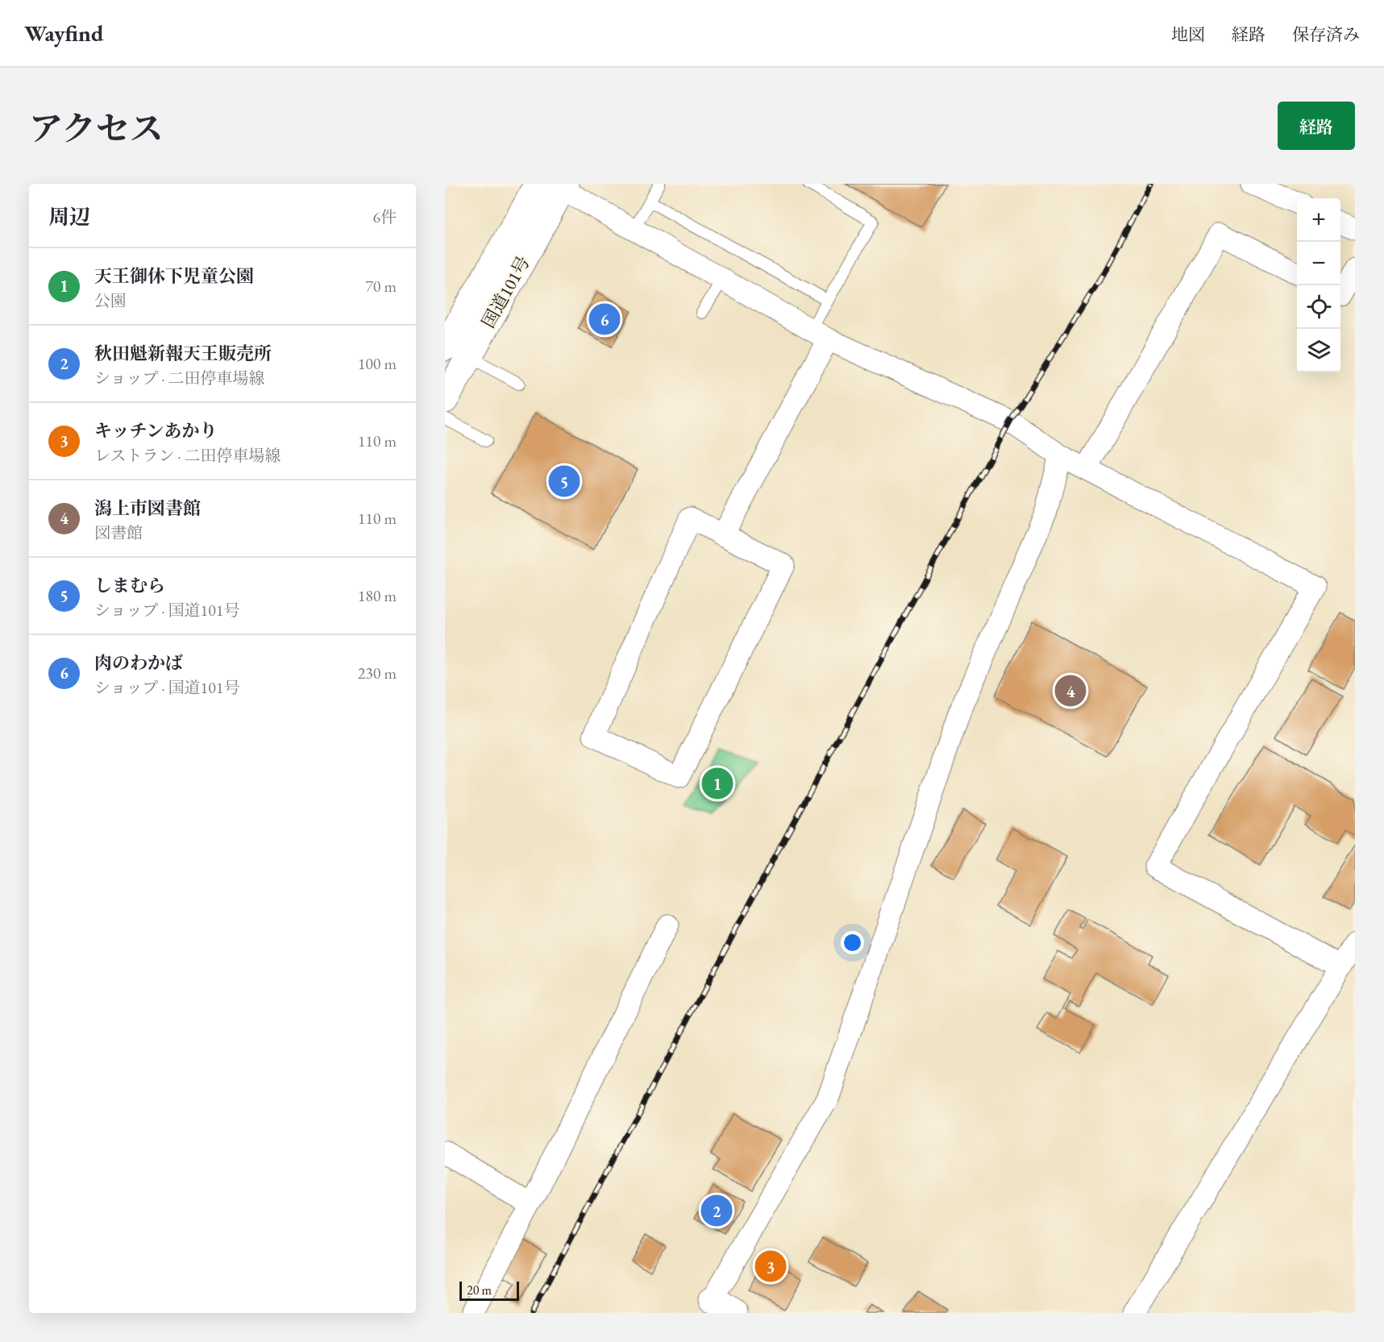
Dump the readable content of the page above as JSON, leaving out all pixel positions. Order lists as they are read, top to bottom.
{
  "streets": {
    "main road": ["国道101号"]
  },
  "scale_bar": "20 m",
  "page": {
    "header": "Wayfind",
    "nav": ["地図", "経路", "保存済み"],
    "title": "アクセス",
    "buttons": "経路",
    "heading": ["周辺", "6件"],
    "map_buttons": ["+", "−"],
    "list": [
      {
        "mark": "1",
        "name": "天王御休下児童公園",
        "note": "公園",
        "value": "70 m"
      },
      {
        "mark": "2",
        "name": "秋田魁新報天王販売所",
        "note": "ショップ · 二田停車場線",
        "value": "100 m"
      },
      {
        "mark": "3",
        "name": "キッチンあかり",
        "note": "レストラン · 二田停車場線",
        "value": "110 m"
      },
      {
        "mark": "4",
        "name": "潟上市図書館",
        "note": "図書館",
        "value": "110 m"
      },
      {
        "mark": "5",
        "name": "しまむら",
        "note": "ショップ · 国道101号",
        "value": "180 m"
      },
      {
        "mark": "6",
        "name": "肉のわかば",
        "note": "ショップ · 国道101号",
        "value": "230 m"
      }
    ],
    "pins": [
      "6",
      "5",
      "4",
      "1",
      "2",
      "3"
    ],
    "scale": "20 m"
  }
}
